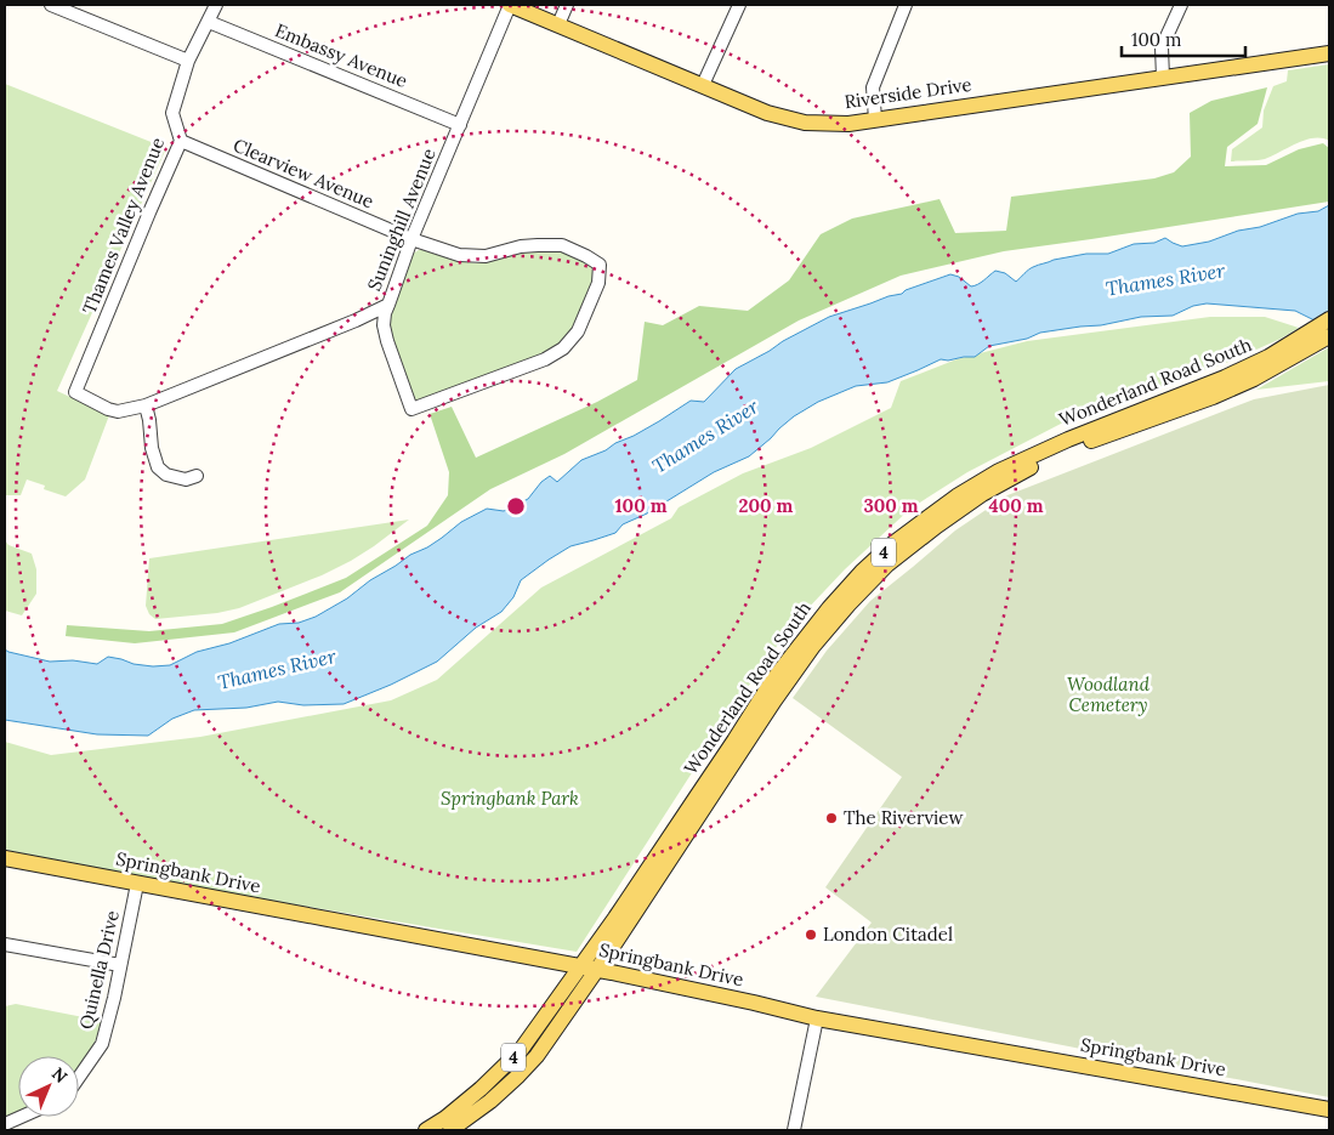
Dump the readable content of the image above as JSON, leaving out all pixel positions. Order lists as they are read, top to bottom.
{
  "streets": {
    "main road": [
      "Riverside Drive",
      "Wonderland Road South",
      "4",
      "Springbank Drive"
    ],
    "street": [
      "Embassy Avenue",
      "Clearview Avenue",
      "Suninghill Avenue",
      "Thames Valley Avenue",
      "Quinella Drive"
    ]
  },
  "crossings": [
    ["Embassy Avenue", "Suninghill Avenue"],
    ["Embassy Avenue", "Thames Valley Avenue"],
    ["Riverside Drive", "Suninghill Avenue"],
    ["Clearview Avenue", "Suninghill Avenue"],
    ["Clearview Avenue", "Thames Valley Avenue"],
    ["Suninghill Avenue", "Thames Valley Avenue"],
    ["Wonderland Road South", "4"],
    ["Wonderland Road South", "Springbank Drive"],
    ["Springbank Drive", "Quinella Drive"]
  ],
  "water": ["Thames River"],
  "parks": ["Woodland Cemetery", "Springbank Park"],
  "places": ["The Riverview", "London Citadel"],
  "scale_bar": "100 m",
  "north": "top right",
  "rings": [
    "100 m",
    "200 m",
    "300 m",
    "400 m"
  ]
}
